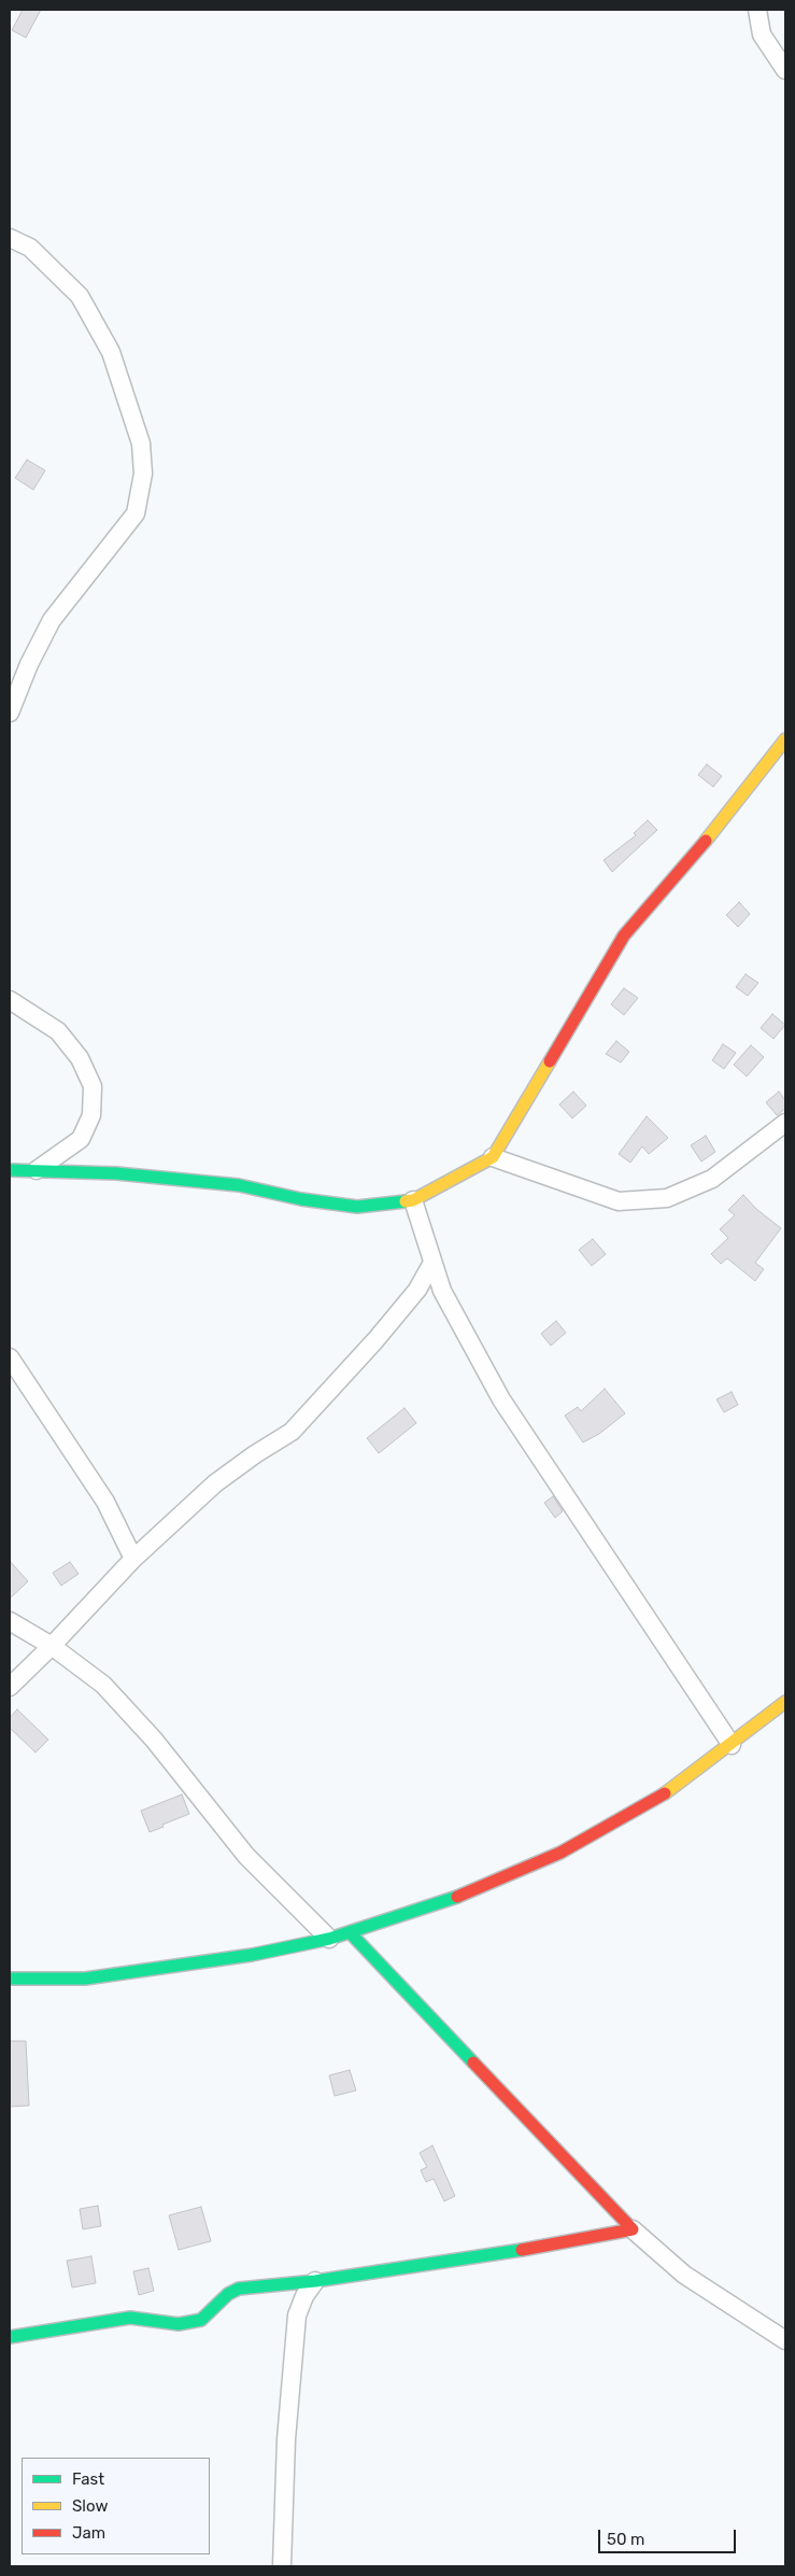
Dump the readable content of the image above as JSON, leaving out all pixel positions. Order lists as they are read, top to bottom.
{
  "legend": ["Fast", "Slow", "Jam"],
  "scale_bar": "50 m"
}
